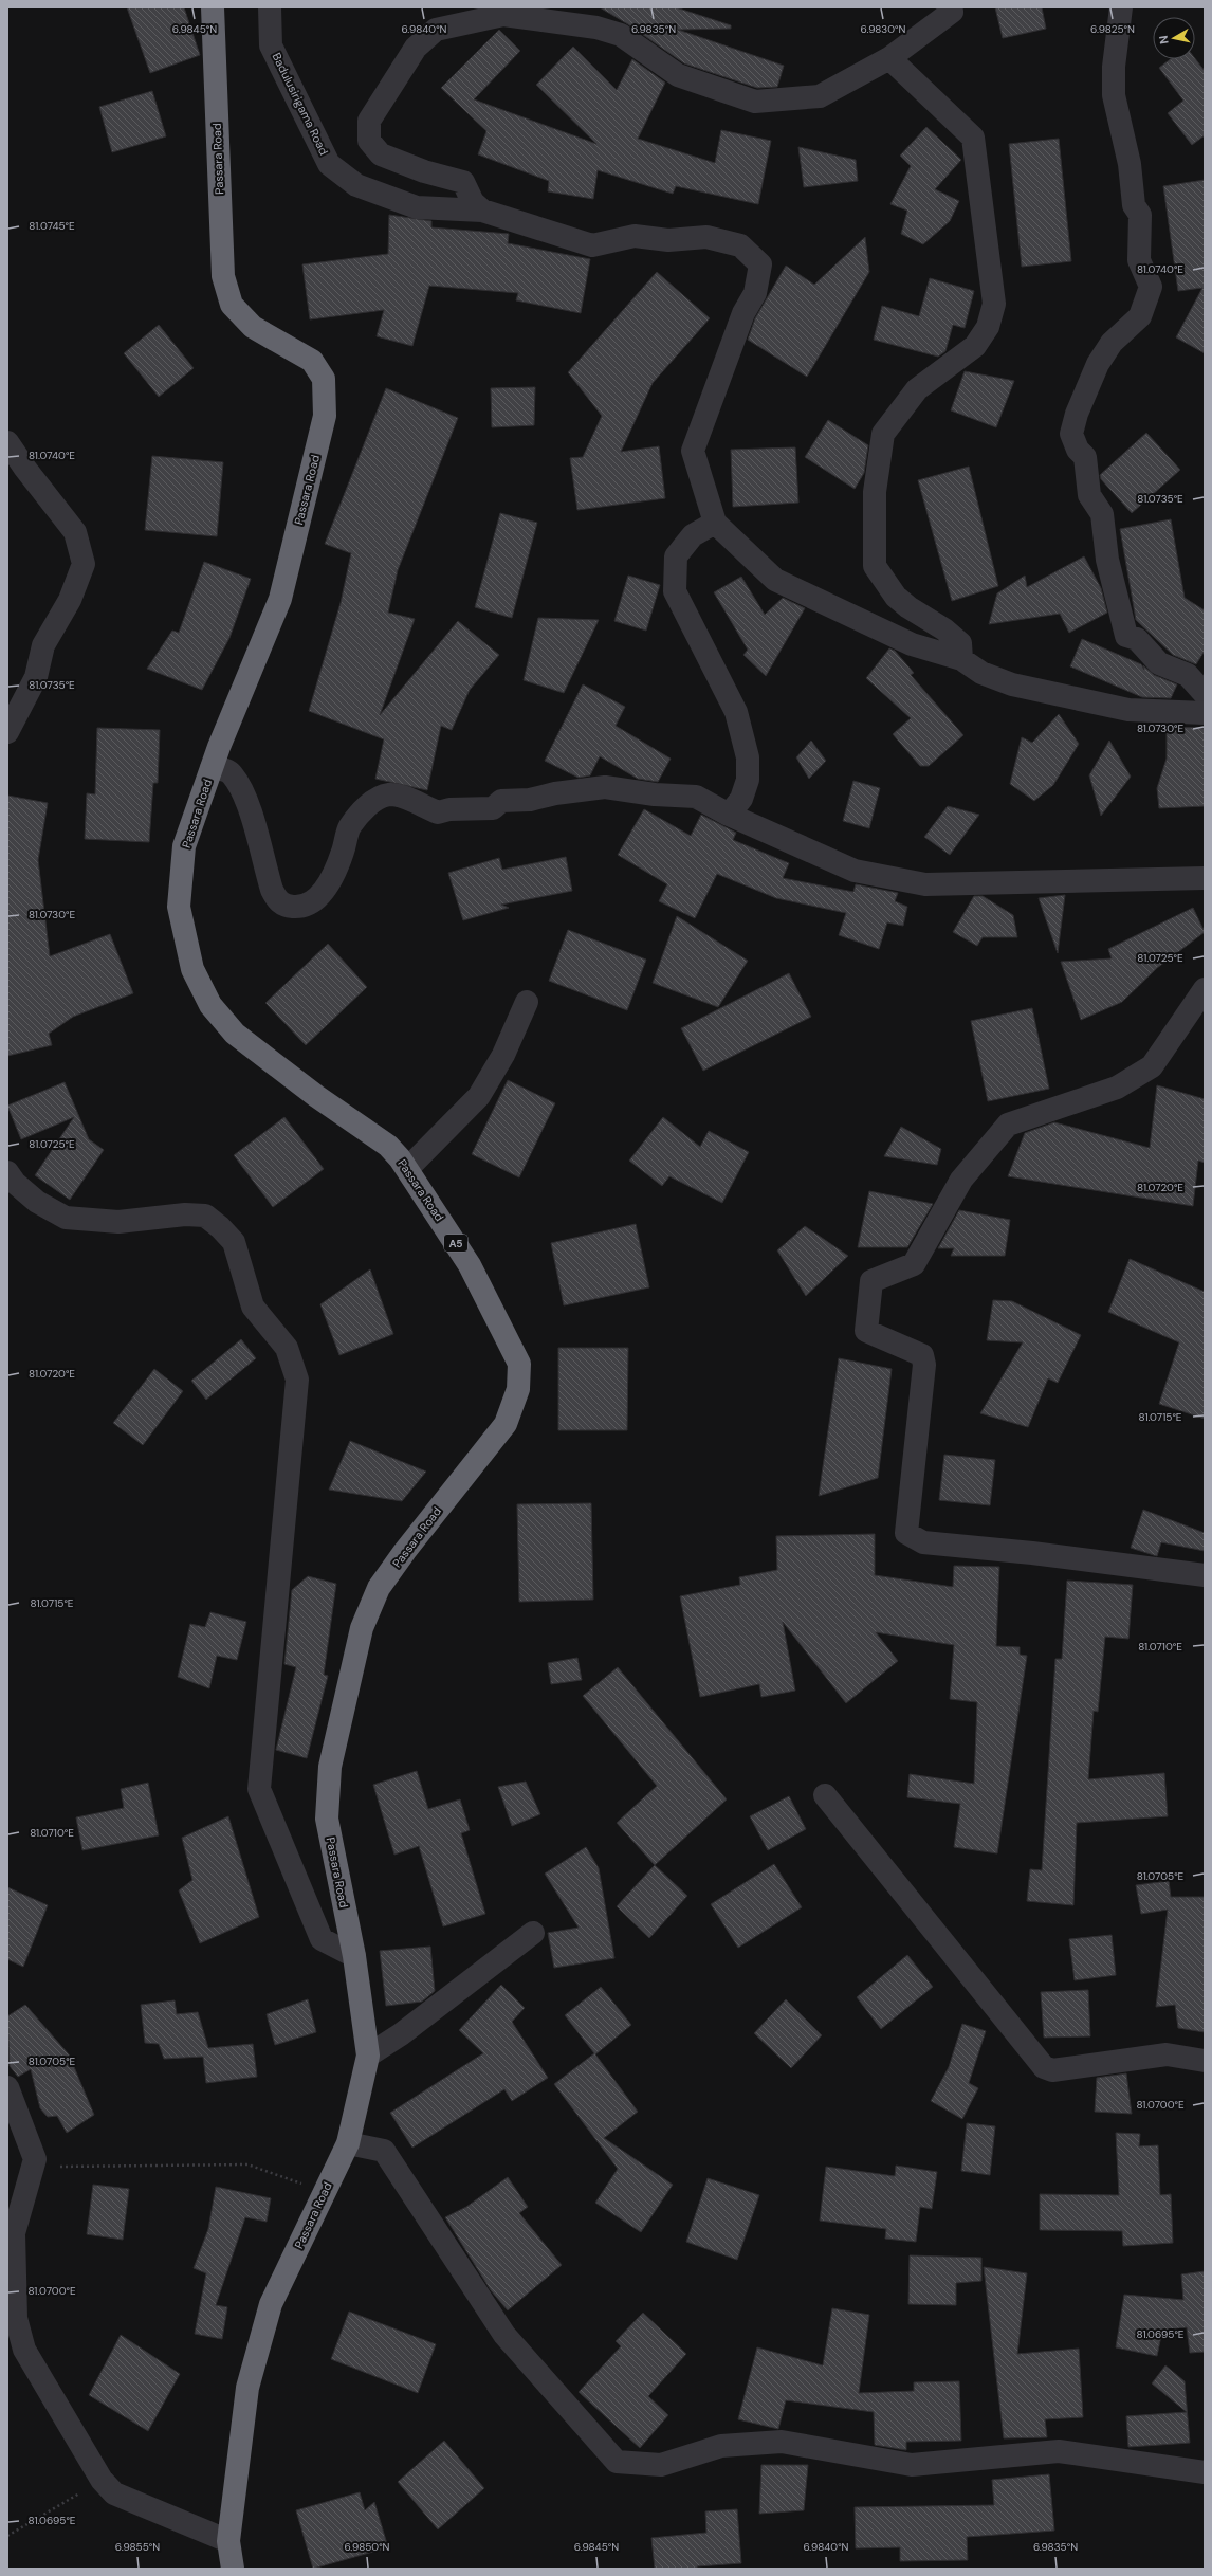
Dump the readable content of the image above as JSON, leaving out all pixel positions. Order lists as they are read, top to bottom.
{
  "streets": {
    "highway": ["Passara Road", "A5"],
    "street": ["Badulusirigama Road"]
  },
  "north": "left",
  "coordinates": [
    "6.9845°N",
    "6.9840°N",
    "6.9835°N",
    "6.9830°N",
    "6.9825°N",
    "81.0745°E",
    "81.0740°E",
    "81.0735°E",
    "81.0730°E",
    "81.0725°E",
    "81.0720°E",
    "81.0715°E",
    "81.0710°E",
    "81.0705°E",
    "81.0700°E",
    "81.0695°E",
    "6.9855°N",
    "6.9850°N"
  ]
}
